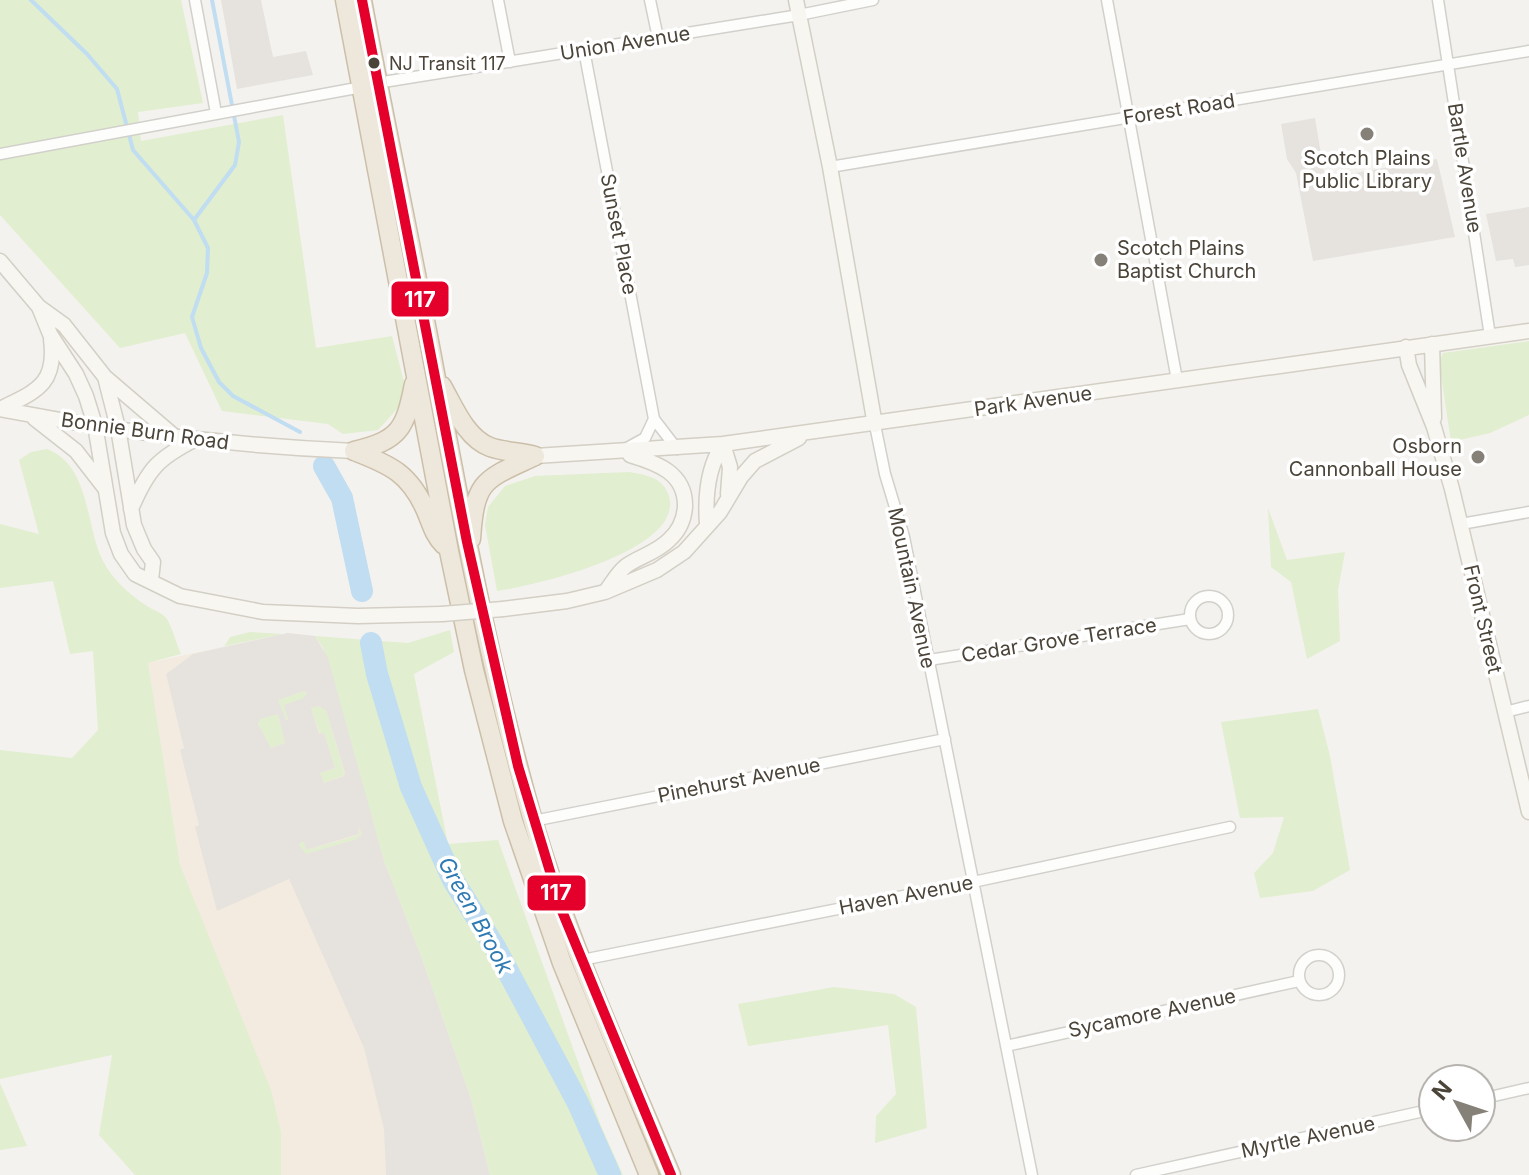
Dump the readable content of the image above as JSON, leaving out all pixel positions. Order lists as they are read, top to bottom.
{
  "streets": {
    "main road": [
      "Park Avenue",
      "Bonnie Burn Road",
      "Mountain Avenue",
      "Front Street"
    ],
    "street": [
      "Union Avenue",
      "Forest Road",
      "Bartle Avenue",
      "Sunset Place",
      "Cedar Grove Terrace",
      "Pinehurst Avenue",
      "Haven Avenue",
      "Sycamore Avenue",
      "Myrtle Avenue"
    ]
  },
  "crossings": [
    ["Union Avenue", "Sunset Place"],
    ["Union Avenue", "Mountain Avenue"],
    ["Forest Road", "Bartle Avenue"],
    ["Forest Road", "Mountain Avenue"],
    ["Bartle Avenue", "Park Avenue"],
    ["Sunset Place", "Park Avenue"],
    ["Park Avenue", "Mountain Avenue"],
    ["Park Avenue", "Front Street"],
    ["Mountain Avenue", "Cedar Grove Terrace"],
    ["Mountain Avenue", "Pinehurst Avenue"],
    ["Mountain Avenue", "Haven Avenue"],
    ["Mountain Avenue", "Sycamore Avenue"]
  ],
  "water": ["Green Brook"],
  "places": [
    "NJ Transit 117",
    "Scotch Plains Public Library",
    "Scotch Plains Baptist Church",
    "Osborn Cannonball House"
  ],
  "lines": ["transit line 117"],
  "north": "top left"
}
